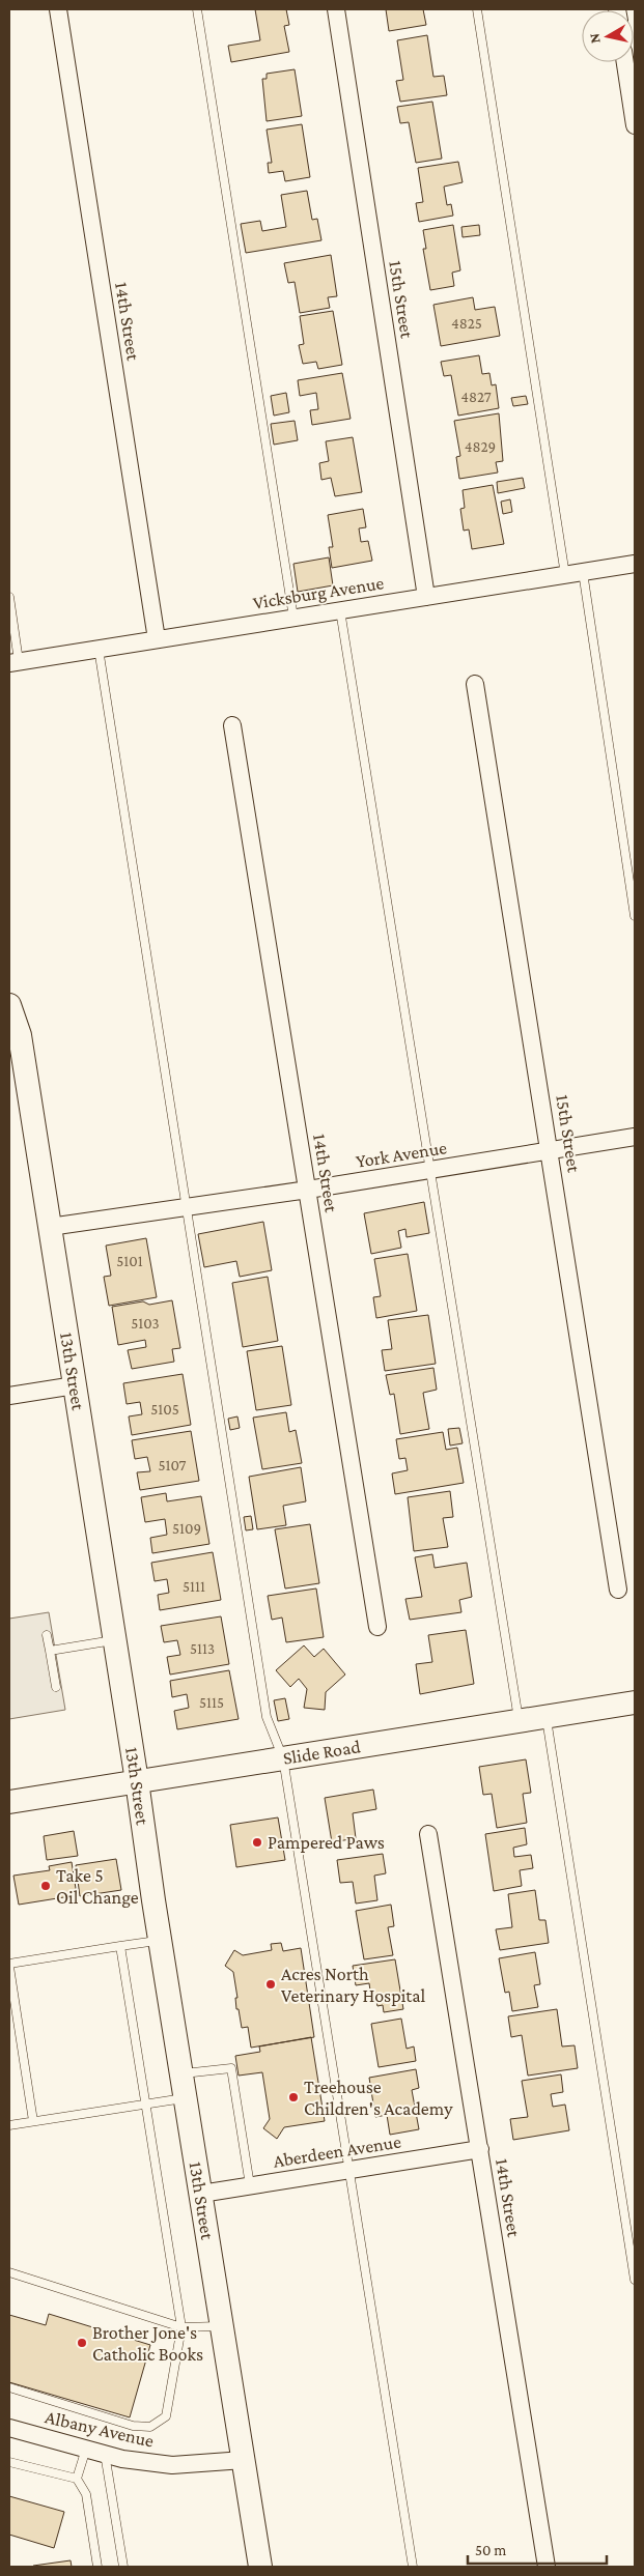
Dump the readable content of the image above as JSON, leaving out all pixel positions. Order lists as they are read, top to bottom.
{
  "streets": {
    "street": [
      "15th Street",
      "14th Street",
      "Vicksburg Avenue",
      "York Avenue",
      "13th Street",
      "Slide Road",
      "Aberdeen Avenue",
      "Albany Avenue"
    ]
  },
  "crossings": [
    ["15th Street", "Vicksburg Avenue"],
    ["15th Street", "York Avenue"],
    ["14th Street", "Vicksburg Avenue"],
    ["14th Street", "York Avenue"],
    ["14th Street", "Aberdeen Avenue"],
    ["York Avenue", "13th Street"],
    ["13th Street", "Slide Road"],
    ["13th Street", "Aberdeen Avenue"],
    ["13th Street", "Albany Avenue"]
  ],
  "places": [
    "Pampered Paws",
    "Take 5 Oil Change",
    "Acres North Veterinary Hospital",
    "Treehouse Children's Academy",
    "Brother Jone's Catholic Books"
  ],
  "house_numbers": [
    "4825",
    "4827",
    "4829",
    "5101",
    "5103",
    "5105",
    "5107",
    "5109",
    "5111",
    "5113",
    "5115"
  ],
  "scale_bar": "50 m",
  "north": "left"
}
